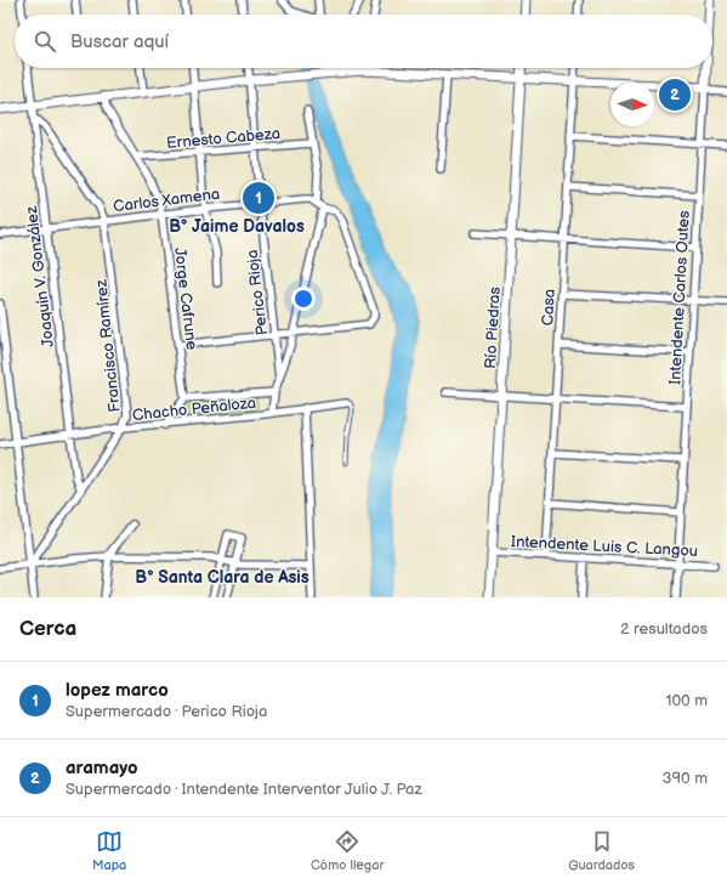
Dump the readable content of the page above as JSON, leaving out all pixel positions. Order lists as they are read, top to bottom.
{
  "streets": {
    "street": [
      "Ernesto Cabeza",
      "Carlos Xamena",
      "Joaquín V. González",
      "Perico Rioja",
      "Intendente Carlos Outes",
      "Jorge Cafrune",
      "Casa",
      "Río Piedras",
      "Francisco Ramírez",
      "Chacho Peñaloza",
      "Intendente Luis C. Langou"
    ]
  },
  "crossings": [
    ["Ernesto Cabeza", "Perico Rioja"],
    ["Ernesto Cabeza", "Jorge Cafrune"],
    ["Carlos Xamena", "Joaquín V. González"],
    ["Carlos Xamena", "Perico Rioja"],
    ["Carlos Xamena", "Jorge Cafrune"],
    ["Carlos Xamena", "Francisco Ramírez"],
    ["Joaquín V. González", "Francisco Ramírez"],
    ["Joaquín V. González", "Chacho Peñaloza"],
    ["Intendente Carlos Outes", "Intendente Luis C. Langou"],
    ["Casa", "Intendente Luis C. Langou"],
    ["Río Piedras", "Intendente Luis C. Langou"],
    ["Francisco Ramírez", "Chacho Peñaloza"]
  ],
  "districts": ["B° Jaime Davalos", "B° Santa Clara de Asis"],
  "north": "right",
  "page": {
    "search": "Buscar aquí",
    "pins": ["2", "1"],
    "heading": ["Cerca", "2 resultados"],
    "list": [
      {
        "mark": "1",
        "name": "lopez marco",
        "note": "Supermercado · Perico Rioja",
        "value": "100 m"
      },
      {
        "mark": "2",
        "name": "aramayo",
        "note": "Supermercado · Intendente Interventor Julio J. Paz",
        "value": "390 m"
      }
    ],
    "nav": ["Mapa", "Cómo llegar", "Guardados"]
  }
}
